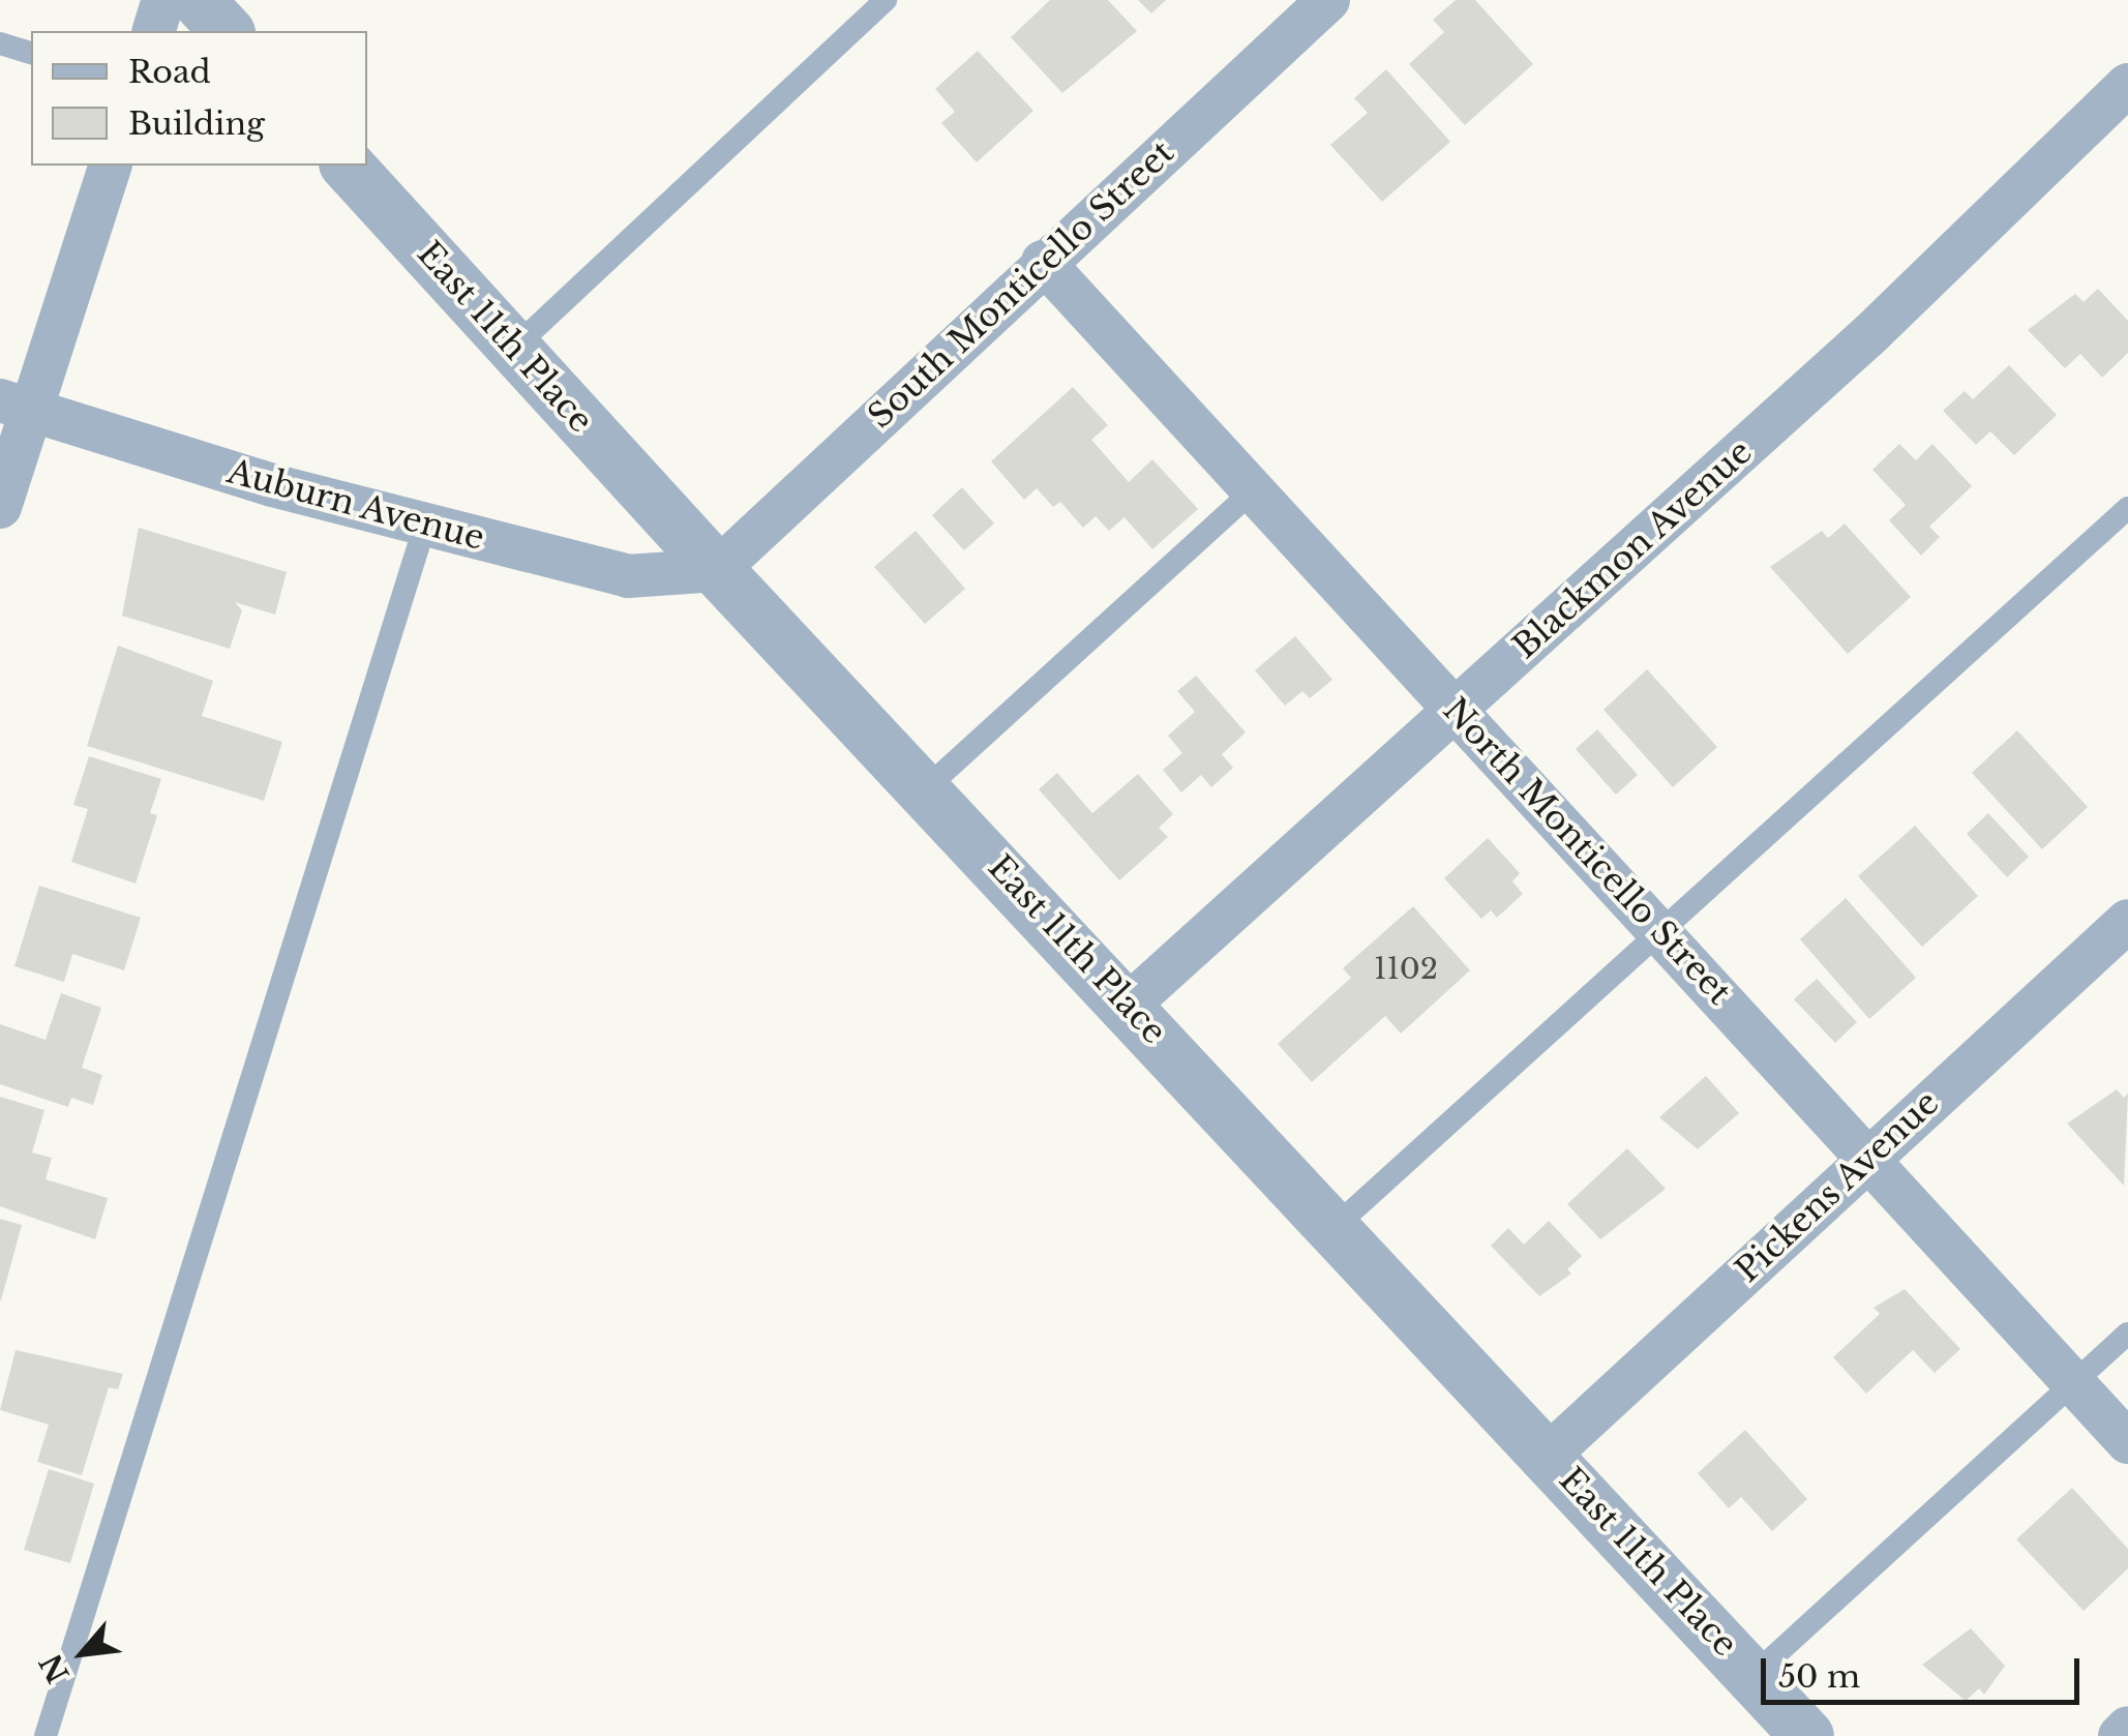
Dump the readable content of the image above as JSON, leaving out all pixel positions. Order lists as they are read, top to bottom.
{
  "streets": {
    "street": [
      "South Monticello Street",
      "East 11th Place",
      "Auburn Avenue",
      "Blackmon Avenue",
      "North Monticello Street",
      "Pickens Avenue"
    ]
  },
  "crossings": [
    ["South Monticello Street", "East 11th Place"],
    ["South Monticello Street", "Auburn Avenue"],
    ["South Monticello Street", "North Monticello Street"],
    ["East 11th Place", "Auburn Avenue"],
    ["East 11th Place", "Blackmon Avenue"],
    ["East 11th Place", "Pickens Avenue"],
    ["Blackmon Avenue", "North Monticello Street"],
    ["North Monticello Street", "Pickens Avenue"]
  ],
  "house_numbers": ["1102"],
  "legend": ["Road", "Building"],
  "scale_bar": "50 m",
  "north": "bottom left"
}
